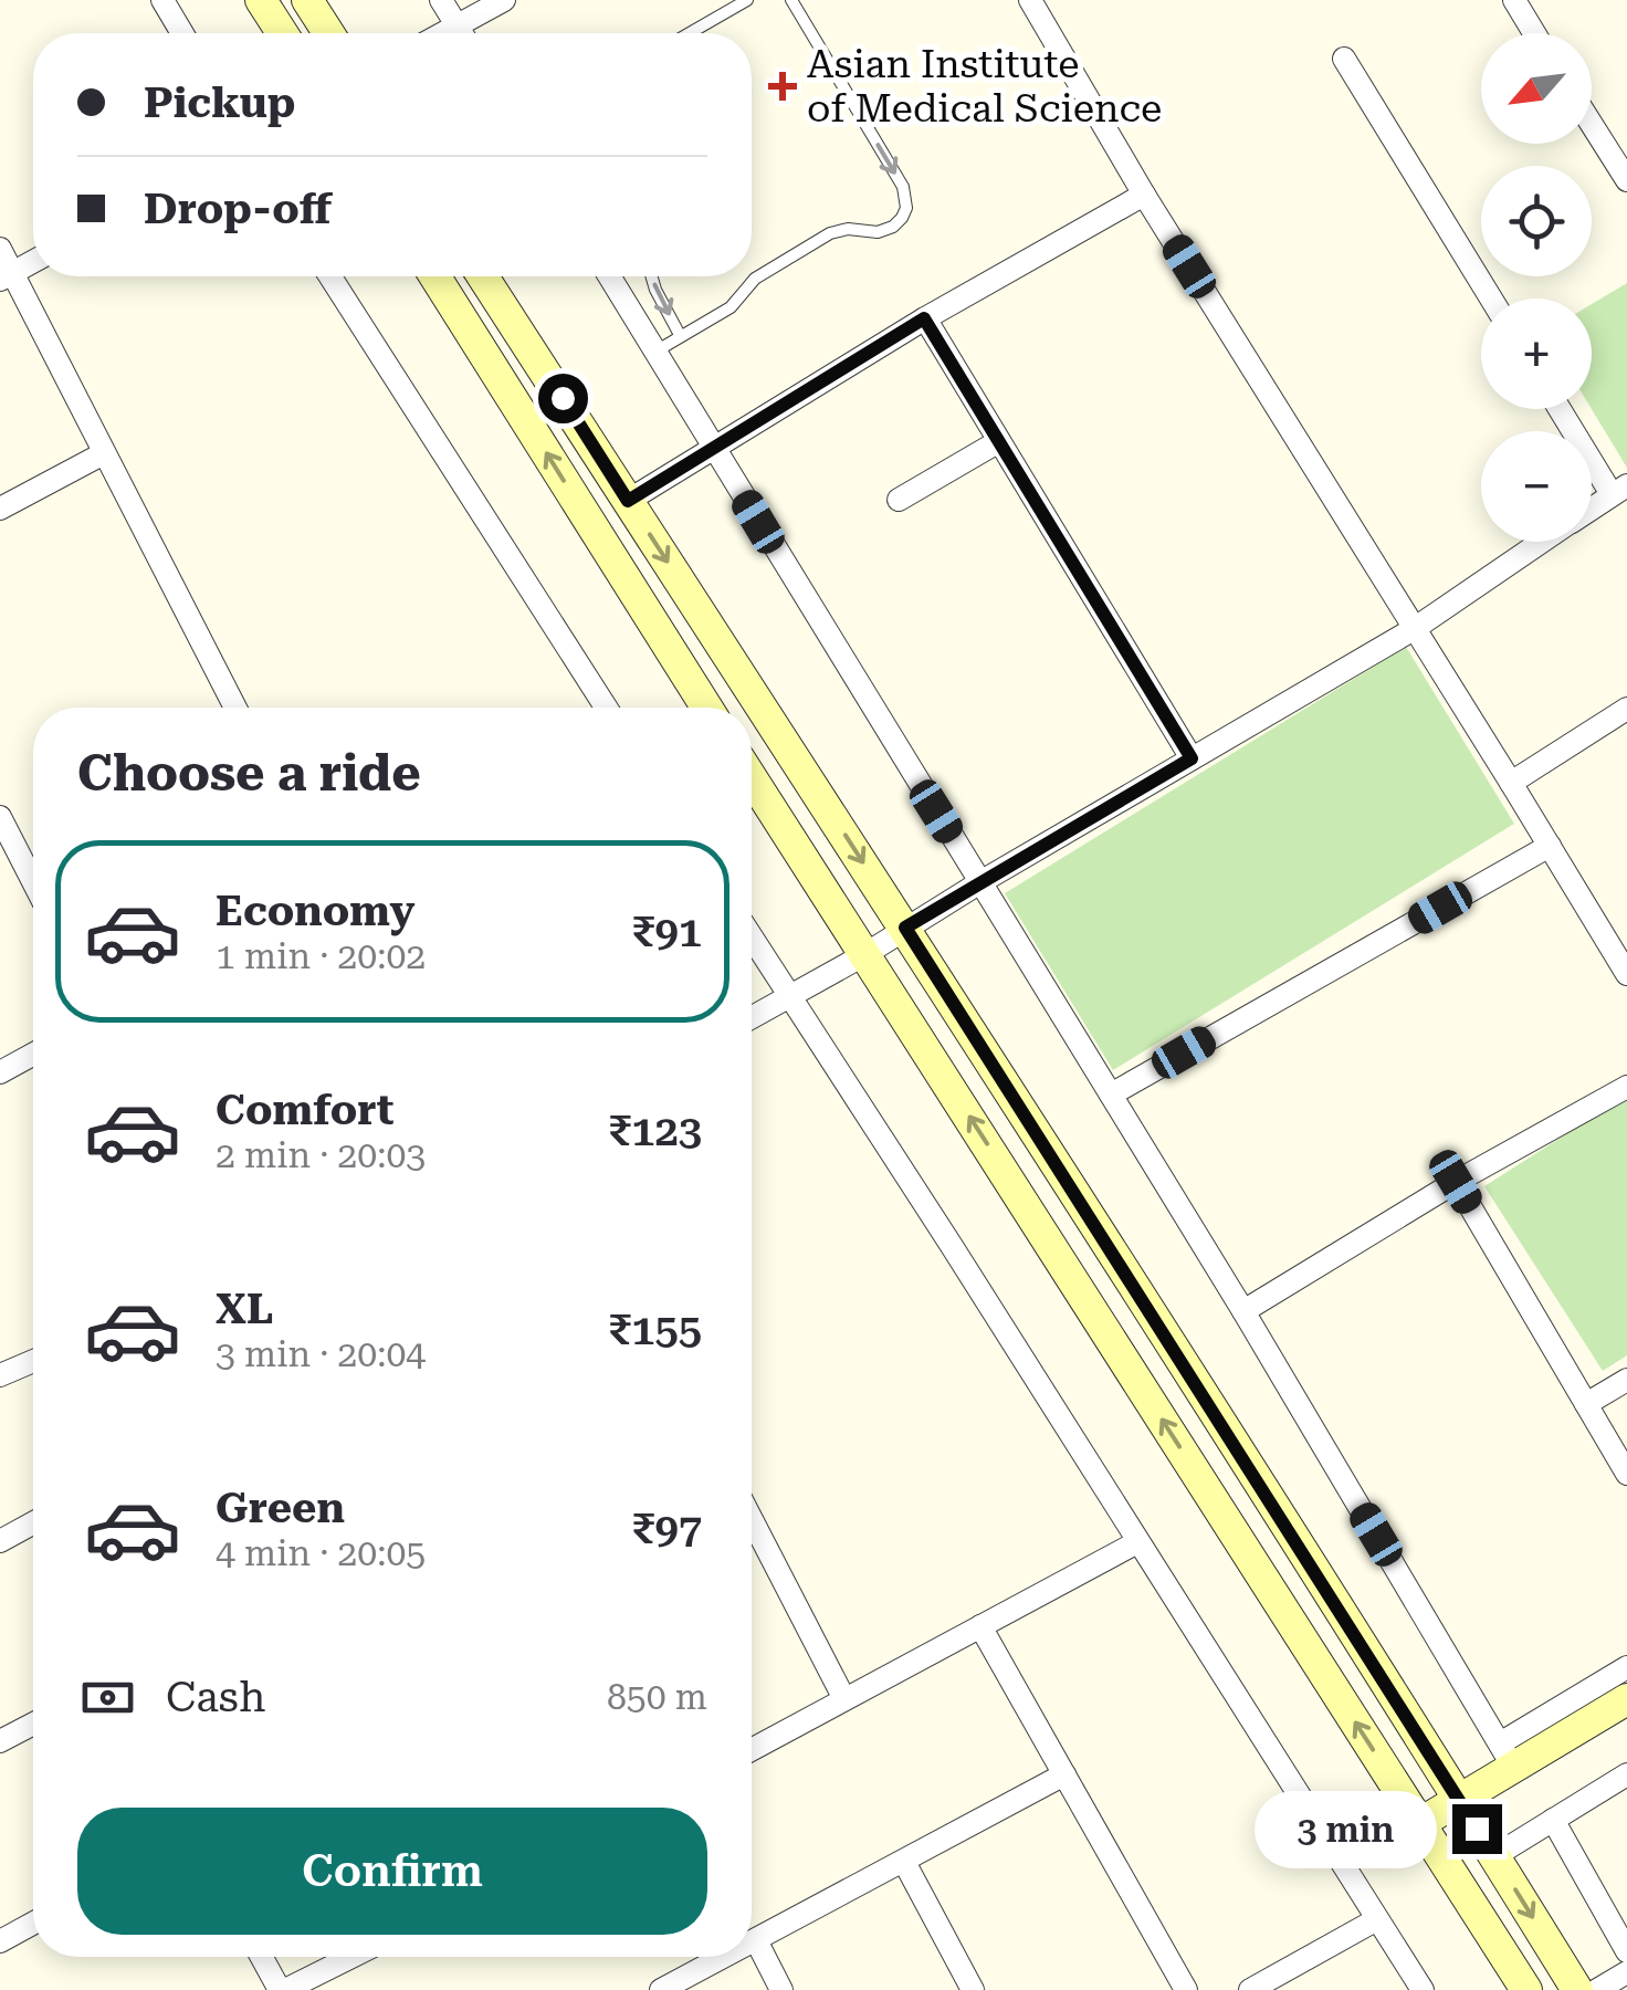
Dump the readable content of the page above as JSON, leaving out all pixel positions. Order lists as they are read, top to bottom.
{
  "places": {
    "health": ["Asian Institute of Medical Science"]
  },
  "north": "bottom left",
  "page": {
    "map_buttons": ["+", "−"],
    "banner": ["Pickup", "Drop-off"],
    "heading": "Choose a ride",
    "list": [
      {
        "name": "Economy",
        "note": "1 min · 20:02",
        "value": "₹91"
      },
      {
        "name": "Comfort",
        "note": "2 min · 20:03",
        "value": "₹123"
      },
      {
        "name": "XL",
        "note": "3 min · 20:04",
        "value": "₹155"
      },
      {
        "name": "Green",
        "note": "4 min · 20:05",
        "value": "₹97"
      }
    ],
    "pay": ["Cash", "850 m"],
    "buttons": "Confirm",
    "bubble": "3 min"
  }
}
